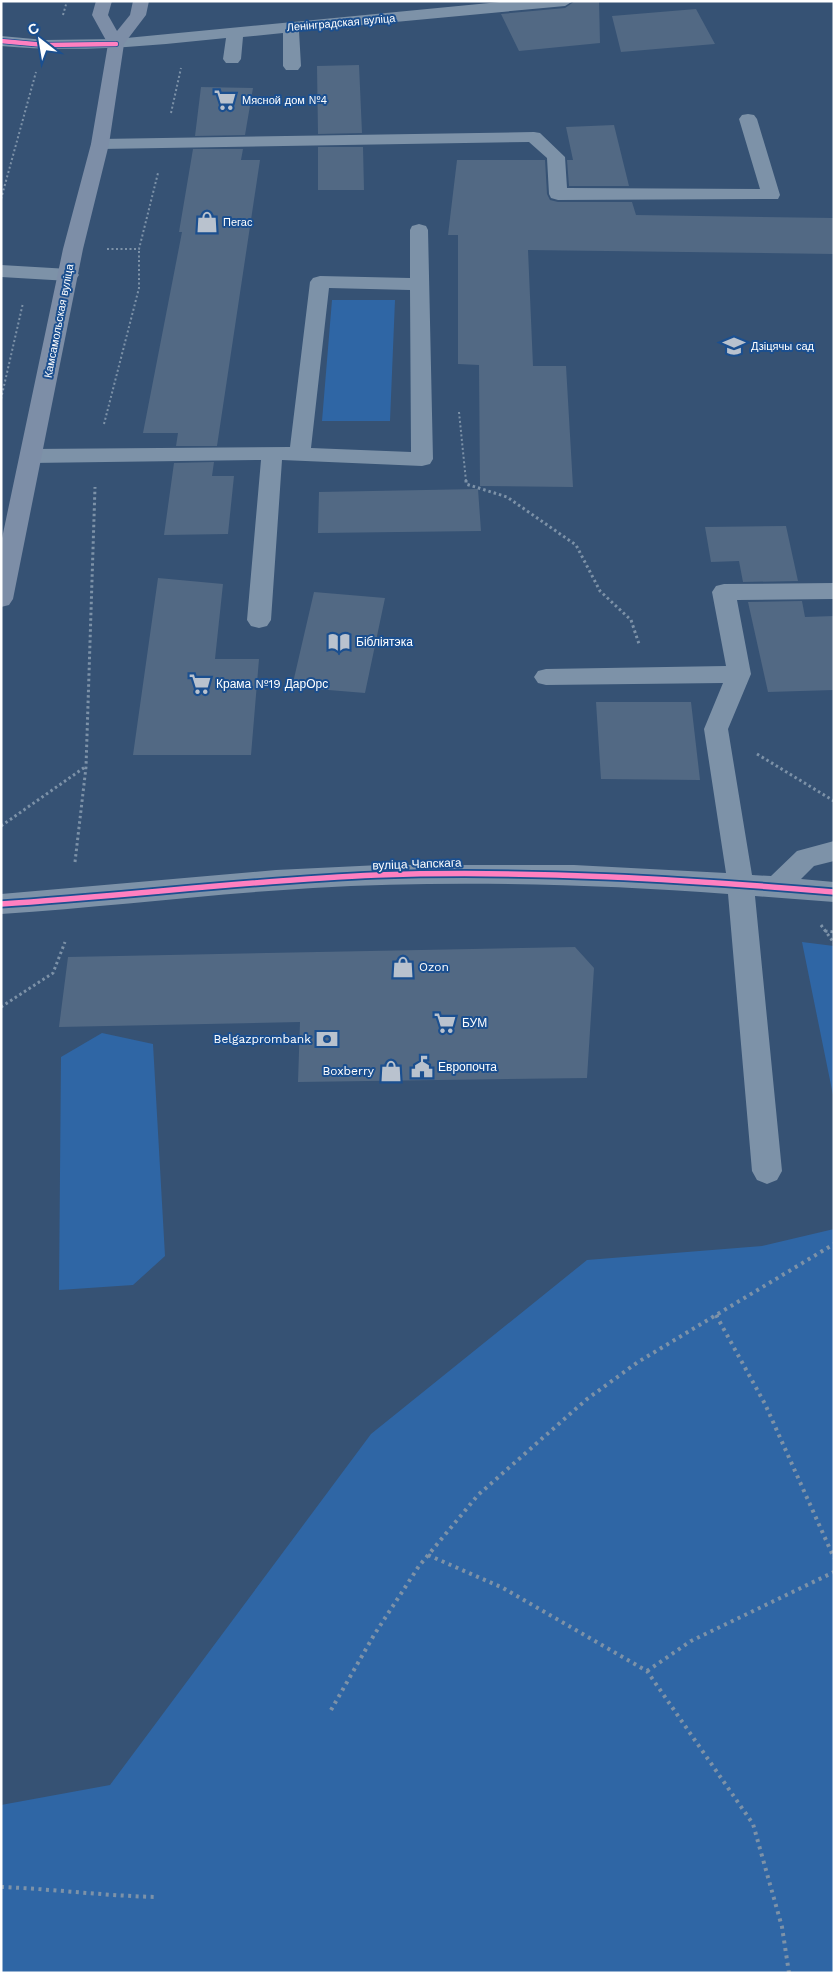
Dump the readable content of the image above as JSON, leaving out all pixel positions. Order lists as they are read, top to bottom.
{
  "streets": {
    "main road": ["Камсамольская вуліца"],
    "street": ["Ленінградская вуліца", "вуліца Чапскага"]
  },
  "crossings": [
    ["Ленінградская вуліца", "Камсамольская вуліца"]
  ],
  "places": {
    "supermarket": ["Мясной дом №4", "Крама №19 ДарОрс", "БУМ"],
    "shop": ["Пегас", "Ozon", "Boxberry"],
    "school or university": ["Дзіцячы сад"],
    "library": ["Бібліятэка"],
    "bank": ["Belgazprombank"],
    "public building": ["Европочта"]
  },
  "north": "top left"
}
